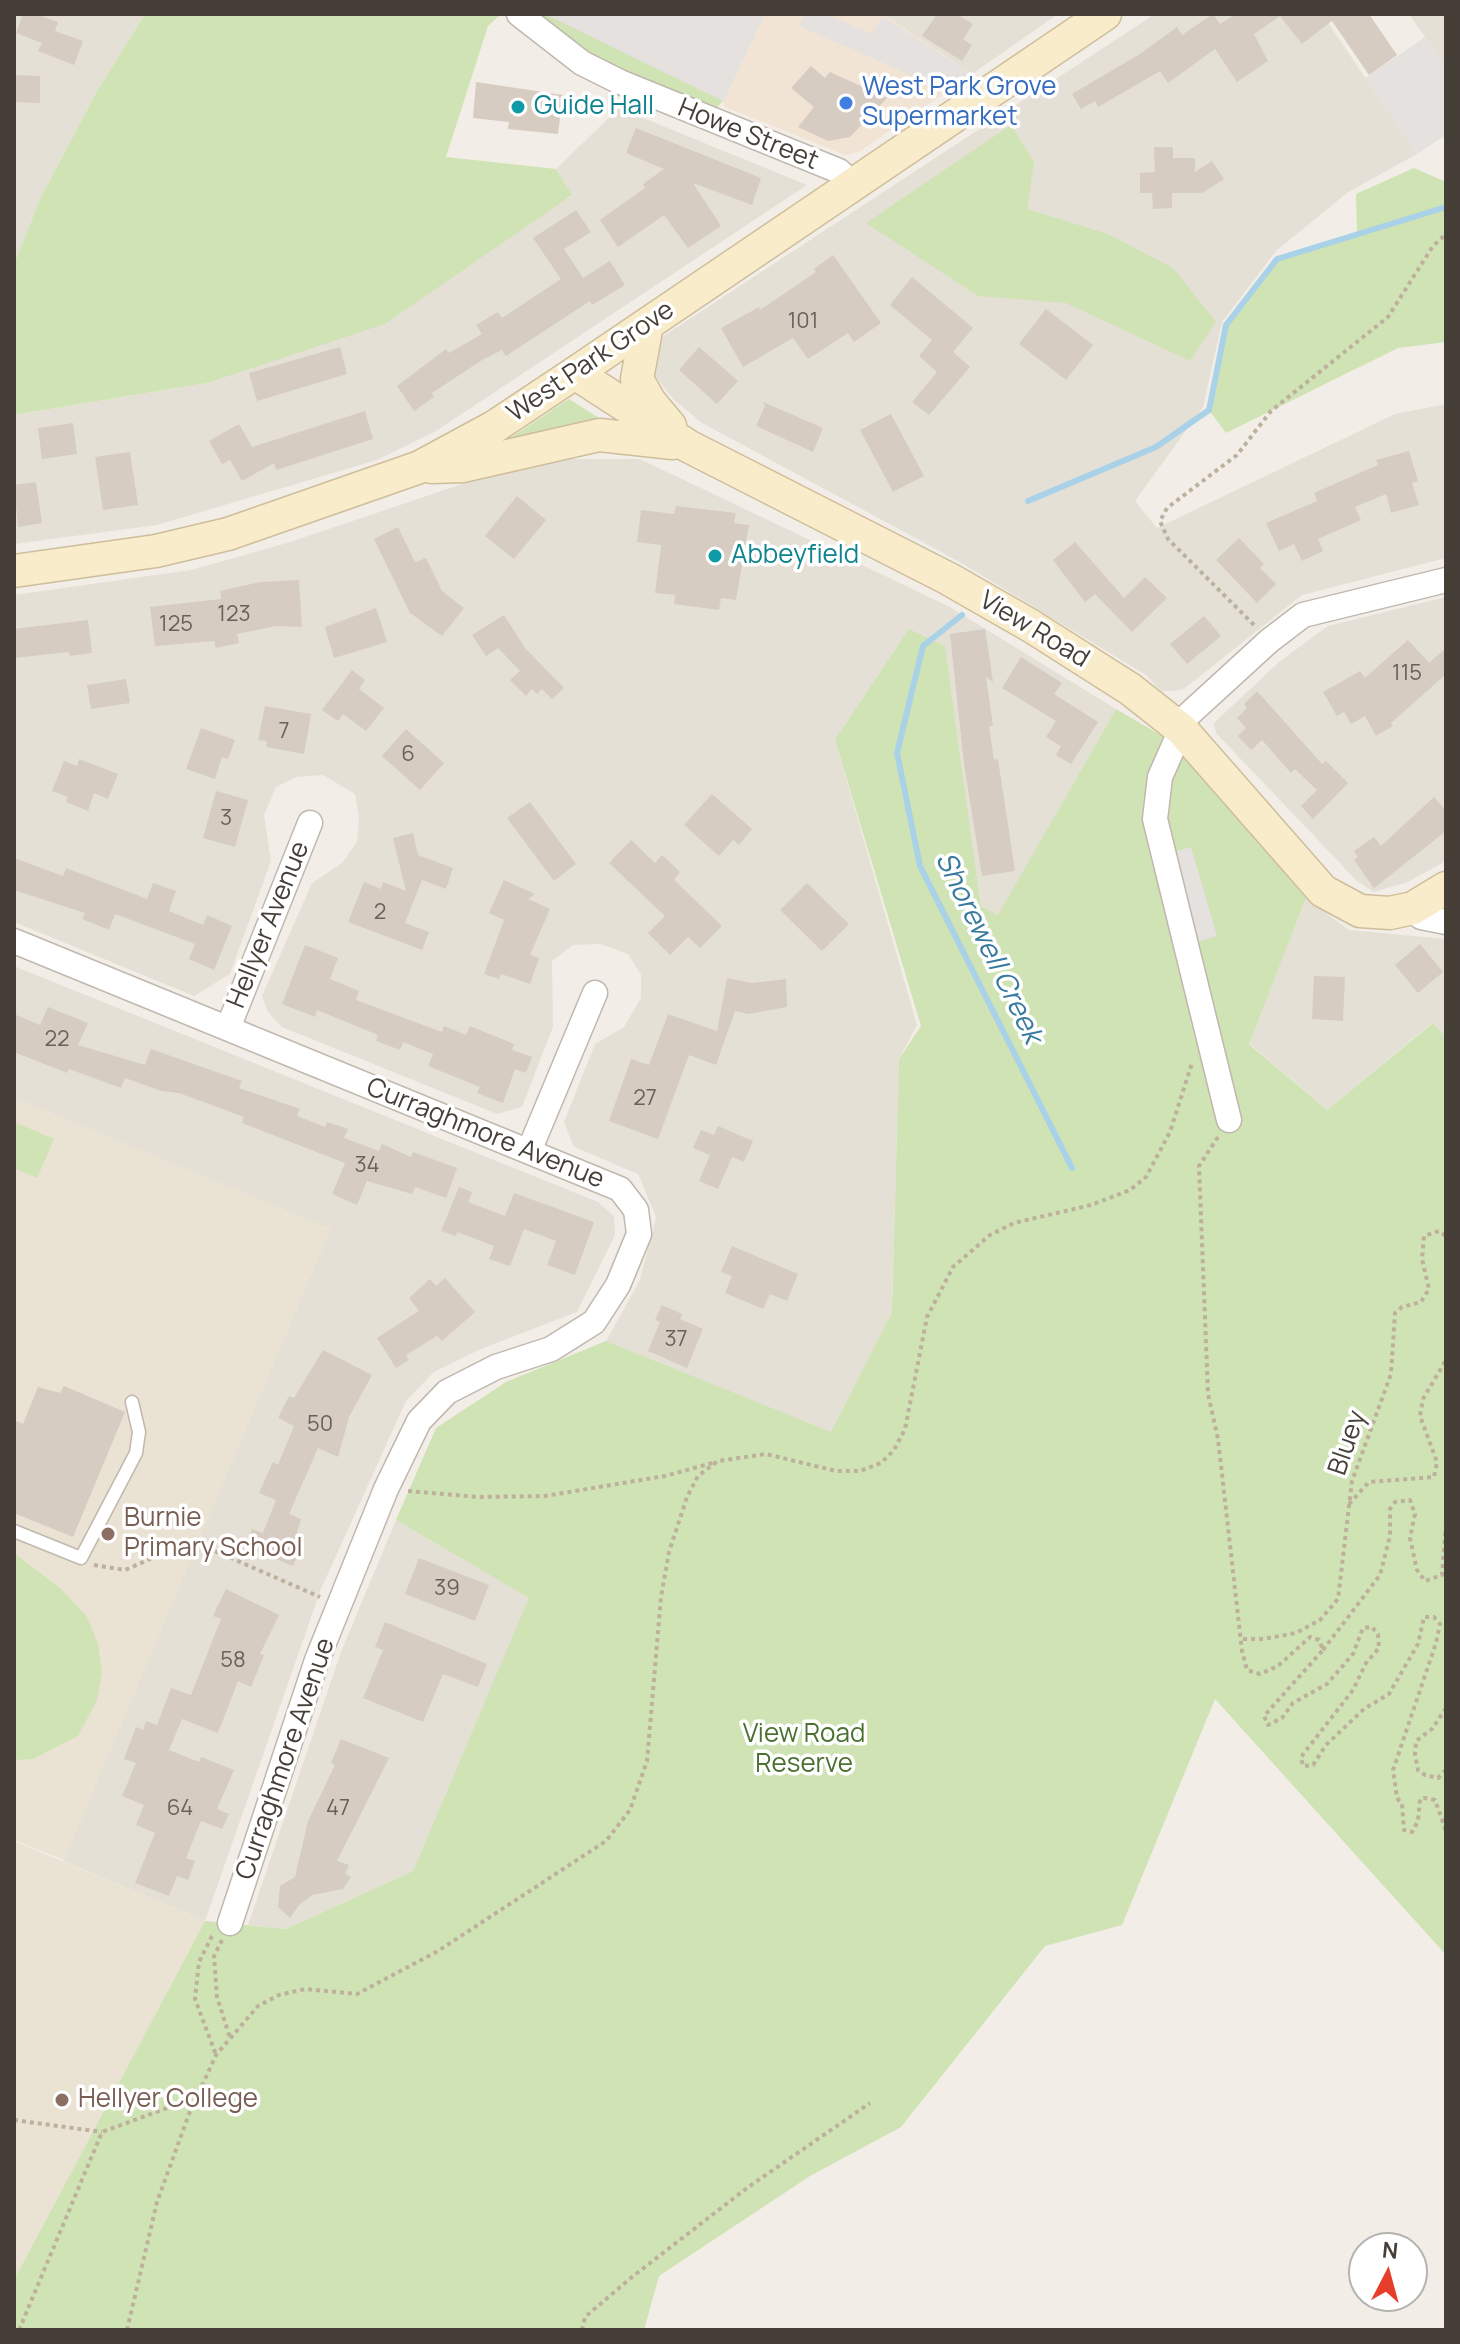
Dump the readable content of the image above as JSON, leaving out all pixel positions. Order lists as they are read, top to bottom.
{
  "streets": {
    "street": [
      "Howe Street",
      "West Park Grove",
      "View Road",
      "Hellyer Avenue",
      "Curraghmore Avenue"
    ],
    "path": ["Bluey"]
  },
  "crossings": [
    ["Howe Street", "West Park Grove"],
    ["West Park Grove", "View Road"],
    ["Hellyer Avenue", "Curraghmore Avenue"]
  ],
  "water": ["Shorewell Creek"],
  "parks": ["View Road Reserve"],
  "places": [
    "West Park Grove Supermarket",
    "Guide Hall",
    "Abbeyfield",
    "Burnie Primary School",
    "Hellyer College"
  ],
  "house_numbers": [
    "101",
    "123",
    "125",
    "115",
    "7",
    "6",
    "3",
    "2",
    "22",
    "27",
    "34",
    "37",
    "50",
    "39",
    "58",
    "64",
    "47"
  ],
  "north": "top"
}
